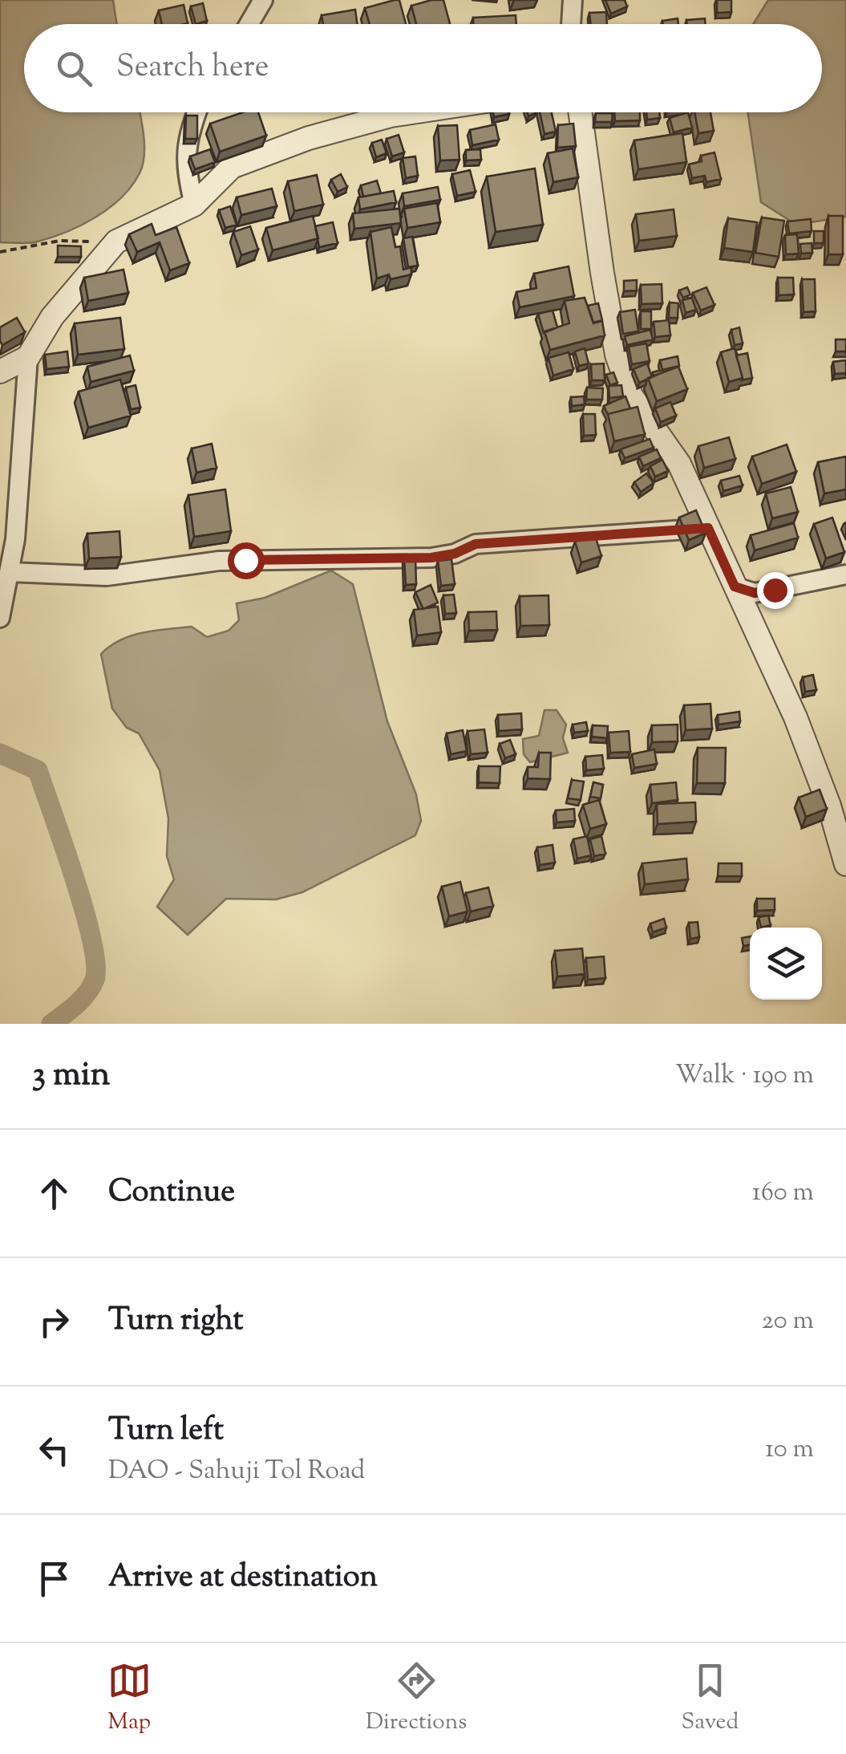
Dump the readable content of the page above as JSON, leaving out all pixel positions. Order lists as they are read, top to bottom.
{
  "page": {
    "search": "Search here",
    "heading": ["3 min", "Walk · 190 m"],
    "list": [
      ["Continue", "160 m"],
      ["Turn right", "20 m"],
      ["Turn left", "DAO - Sahuji Tol Road", "10 m"],
      "Arrive at destination"
    ],
    "nav": ["Map", "Directions", "Saved"]
  }
}
